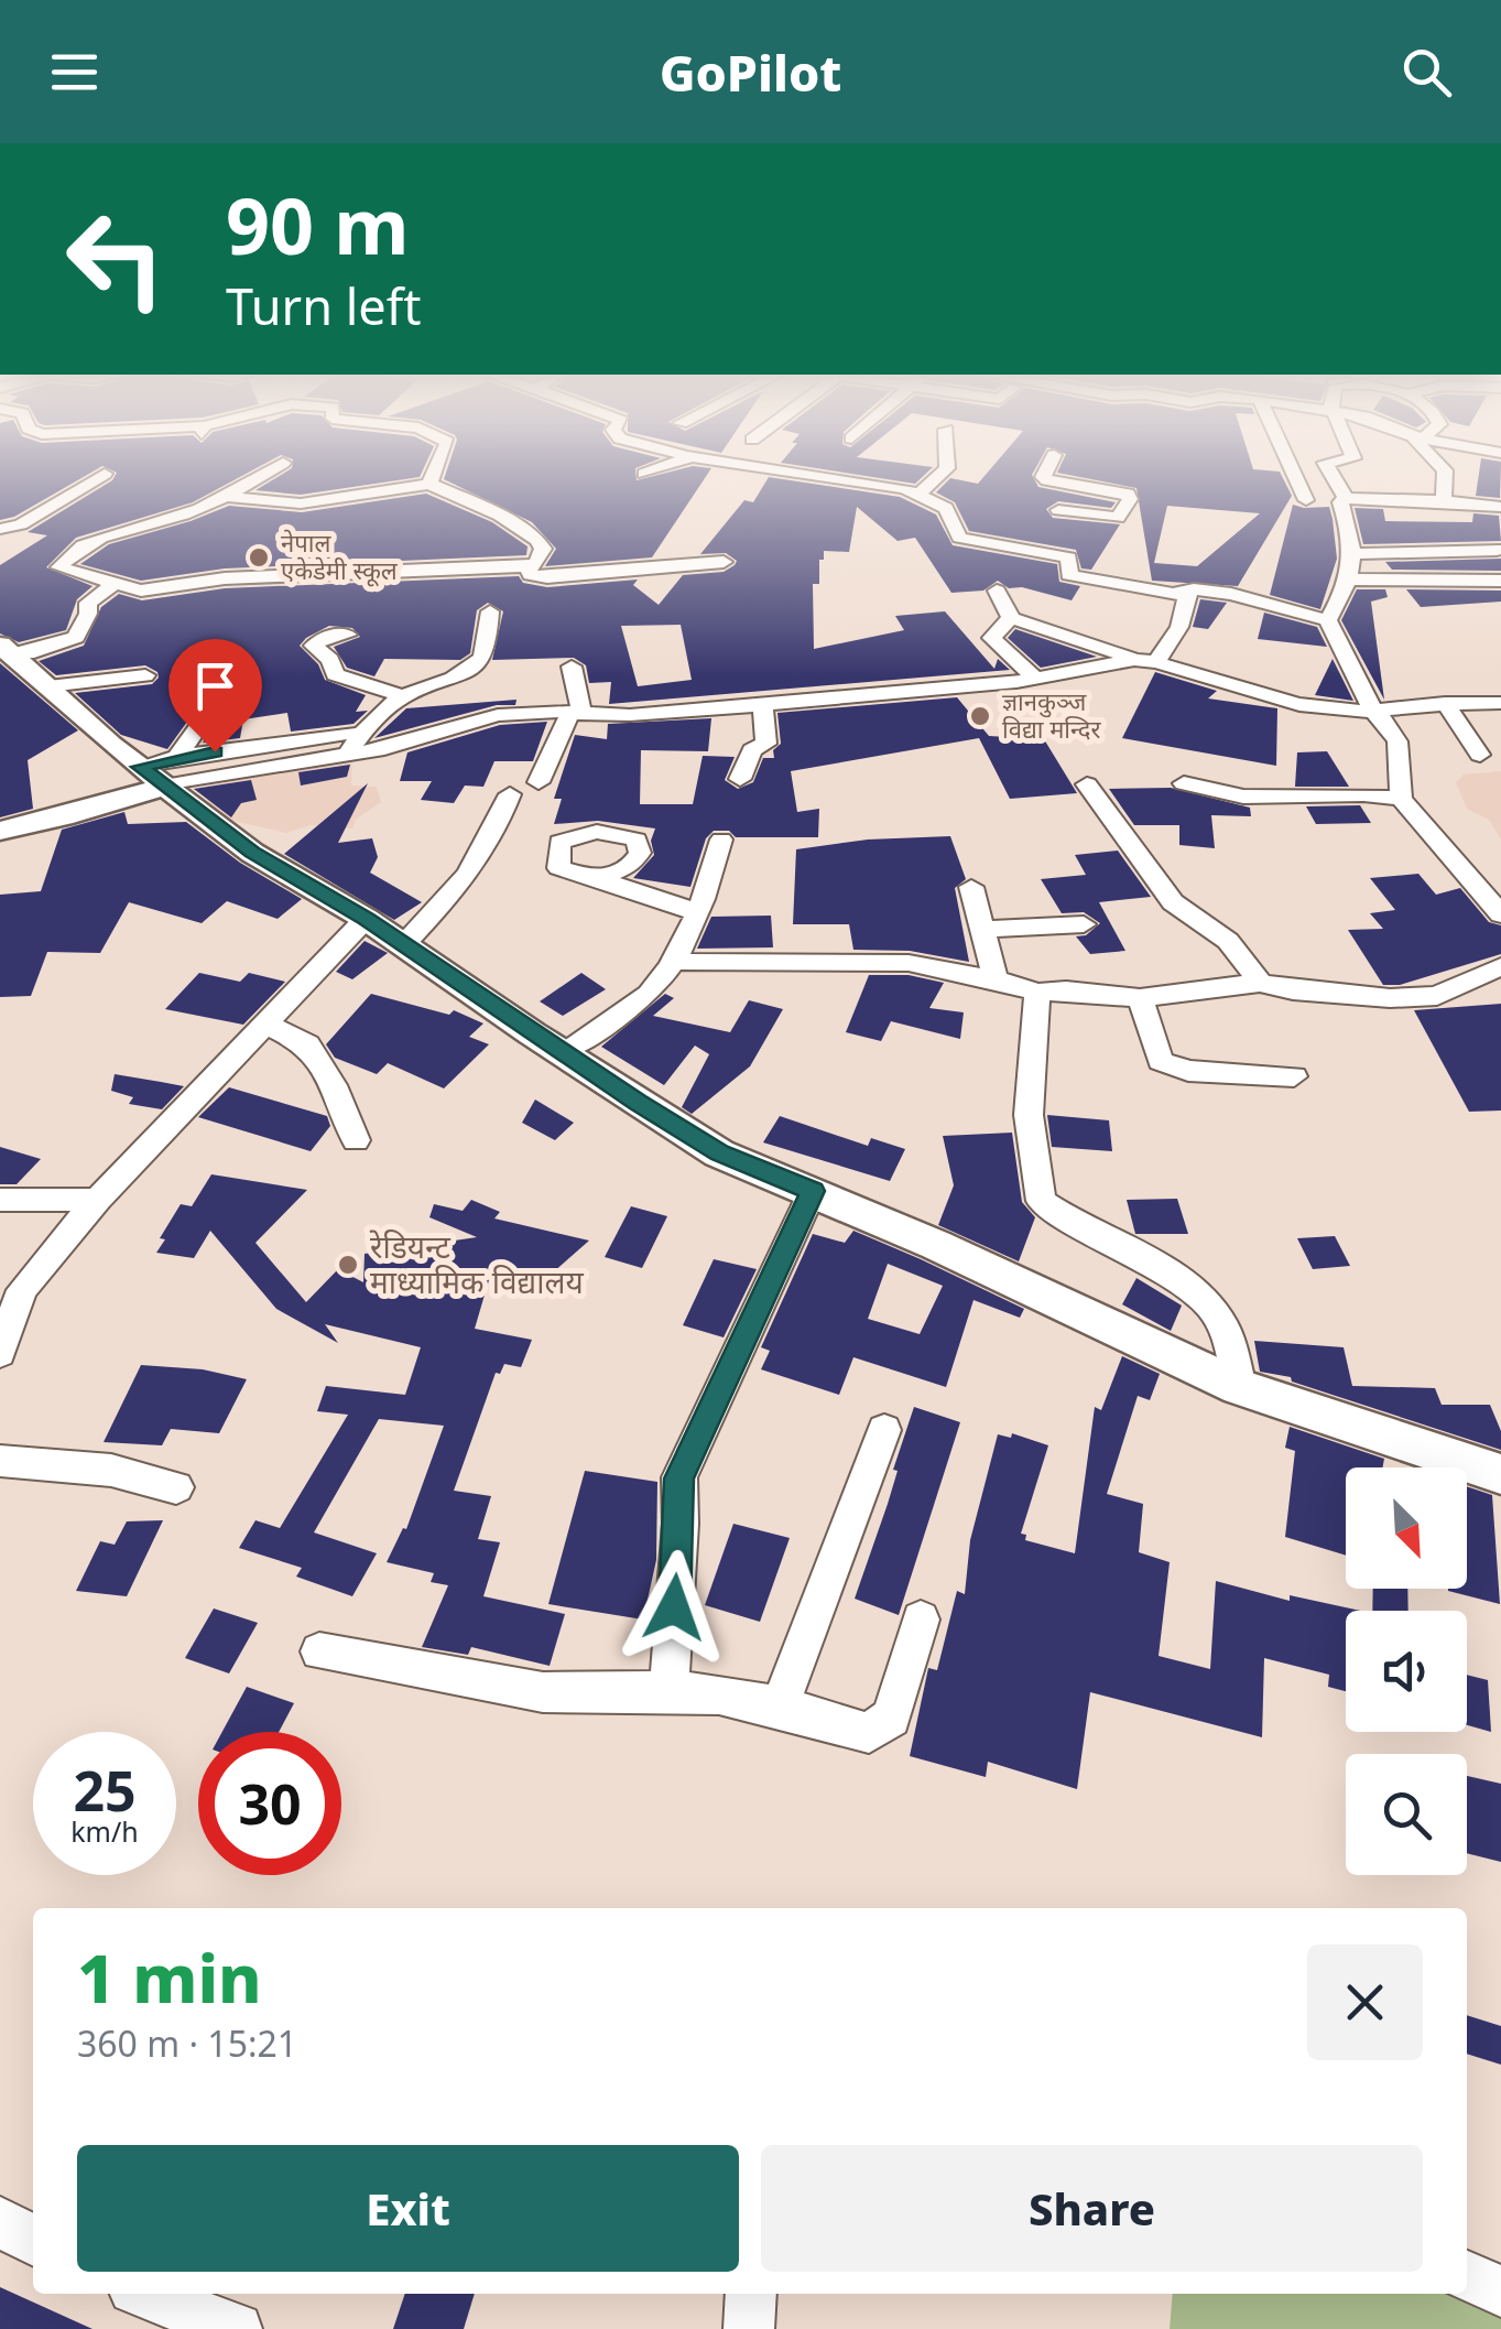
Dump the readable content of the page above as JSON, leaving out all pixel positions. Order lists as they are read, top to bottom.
{
  "places": ["नेपाल एकेडेमी स्कूल", "ज्ञानकुञ्‍ज विद्या मन्दिर", "रेडियन्ट माध्यामिक विद्यालय"],
  "north": "bottom right",
  "page": {
    "header": "GoPilot",
    "turn": ["90 m", "Turn left"],
    "speed": "25 km/h",
    "limit": "30",
    "heading": ["1 min", "360 m · 15:21"],
    "buttons": ["Exit", "Share"]
  }
}
